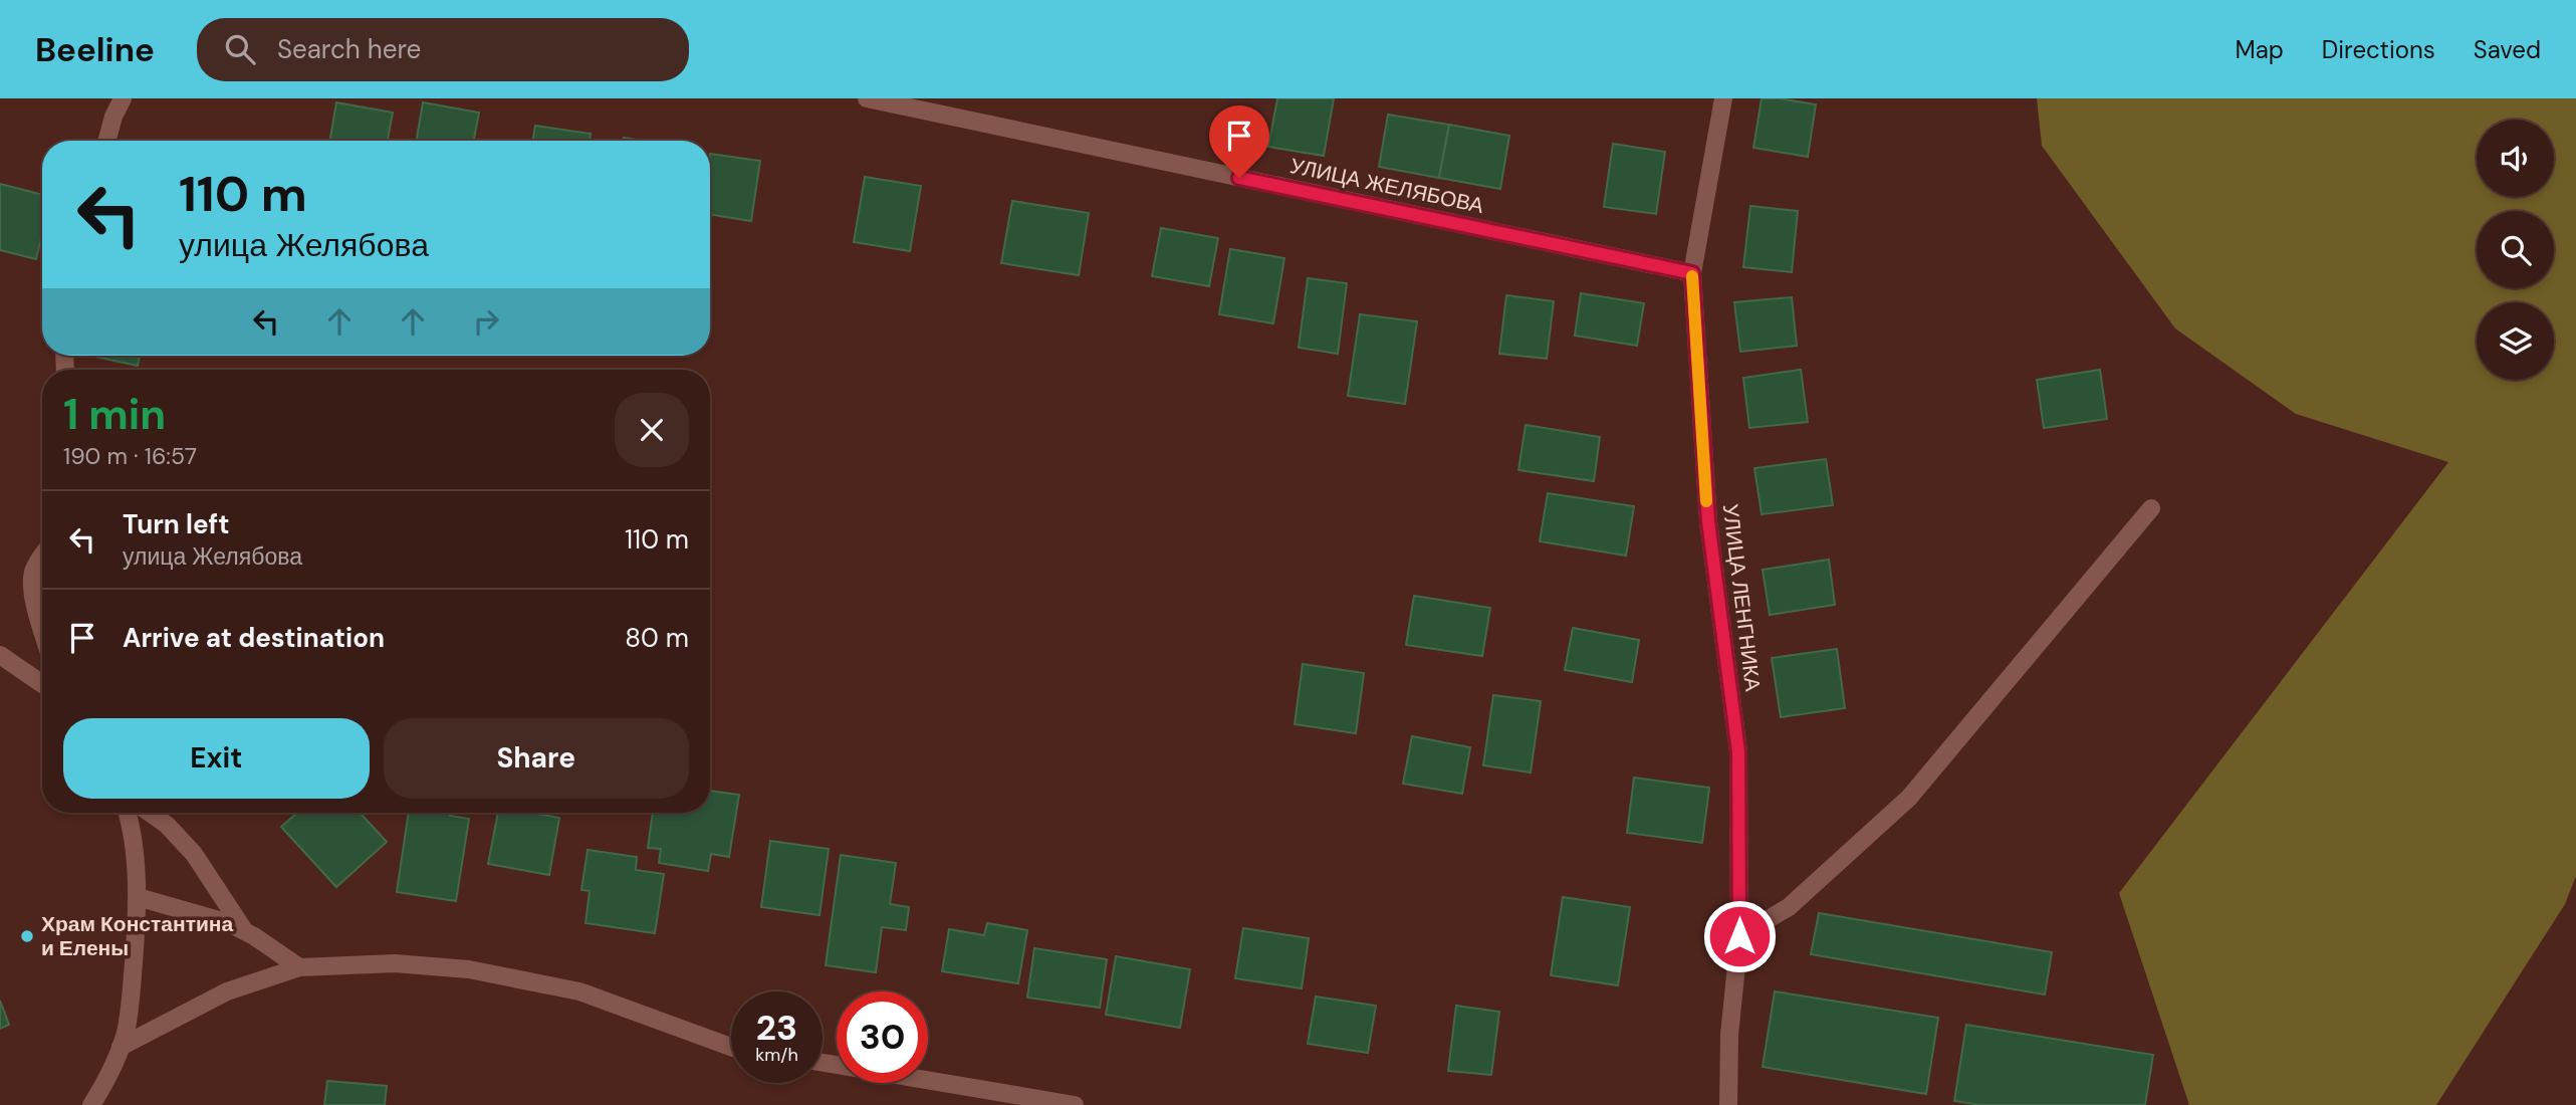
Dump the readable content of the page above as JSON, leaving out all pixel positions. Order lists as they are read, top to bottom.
{
  "streets": {
    "street": ["УЛИЦА ЖЕЛЯБОВА", "УЛИЦА ЛЕНГНИКА"]
  },
  "crossings": [
    ["УЛИЦА ЖЕЛЯБОВА", "УЛИЦА ЛЕНГНИКА"]
  ],
  "places": ["Храм Константина и Елены"],
  "page": {
    "header": "Beeline",
    "search": "Search here",
    "nav": ["Map", "Directions", "Saved"],
    "turn": ["110 m", "улица Желябова"],
    "heading": ["1 min", "190 m · 16:57"],
    "list": [
      {
        "name": "Turn left",
        "note": "улица Желябова",
        "value": "110 m"
      },
      {
        "name": "Arrive at destination",
        "value": "80 m"
      }
    ],
    "buttons": ["Exit", "Share"],
    "speed": "23 km/h",
    "limit": "30"
  }
}
